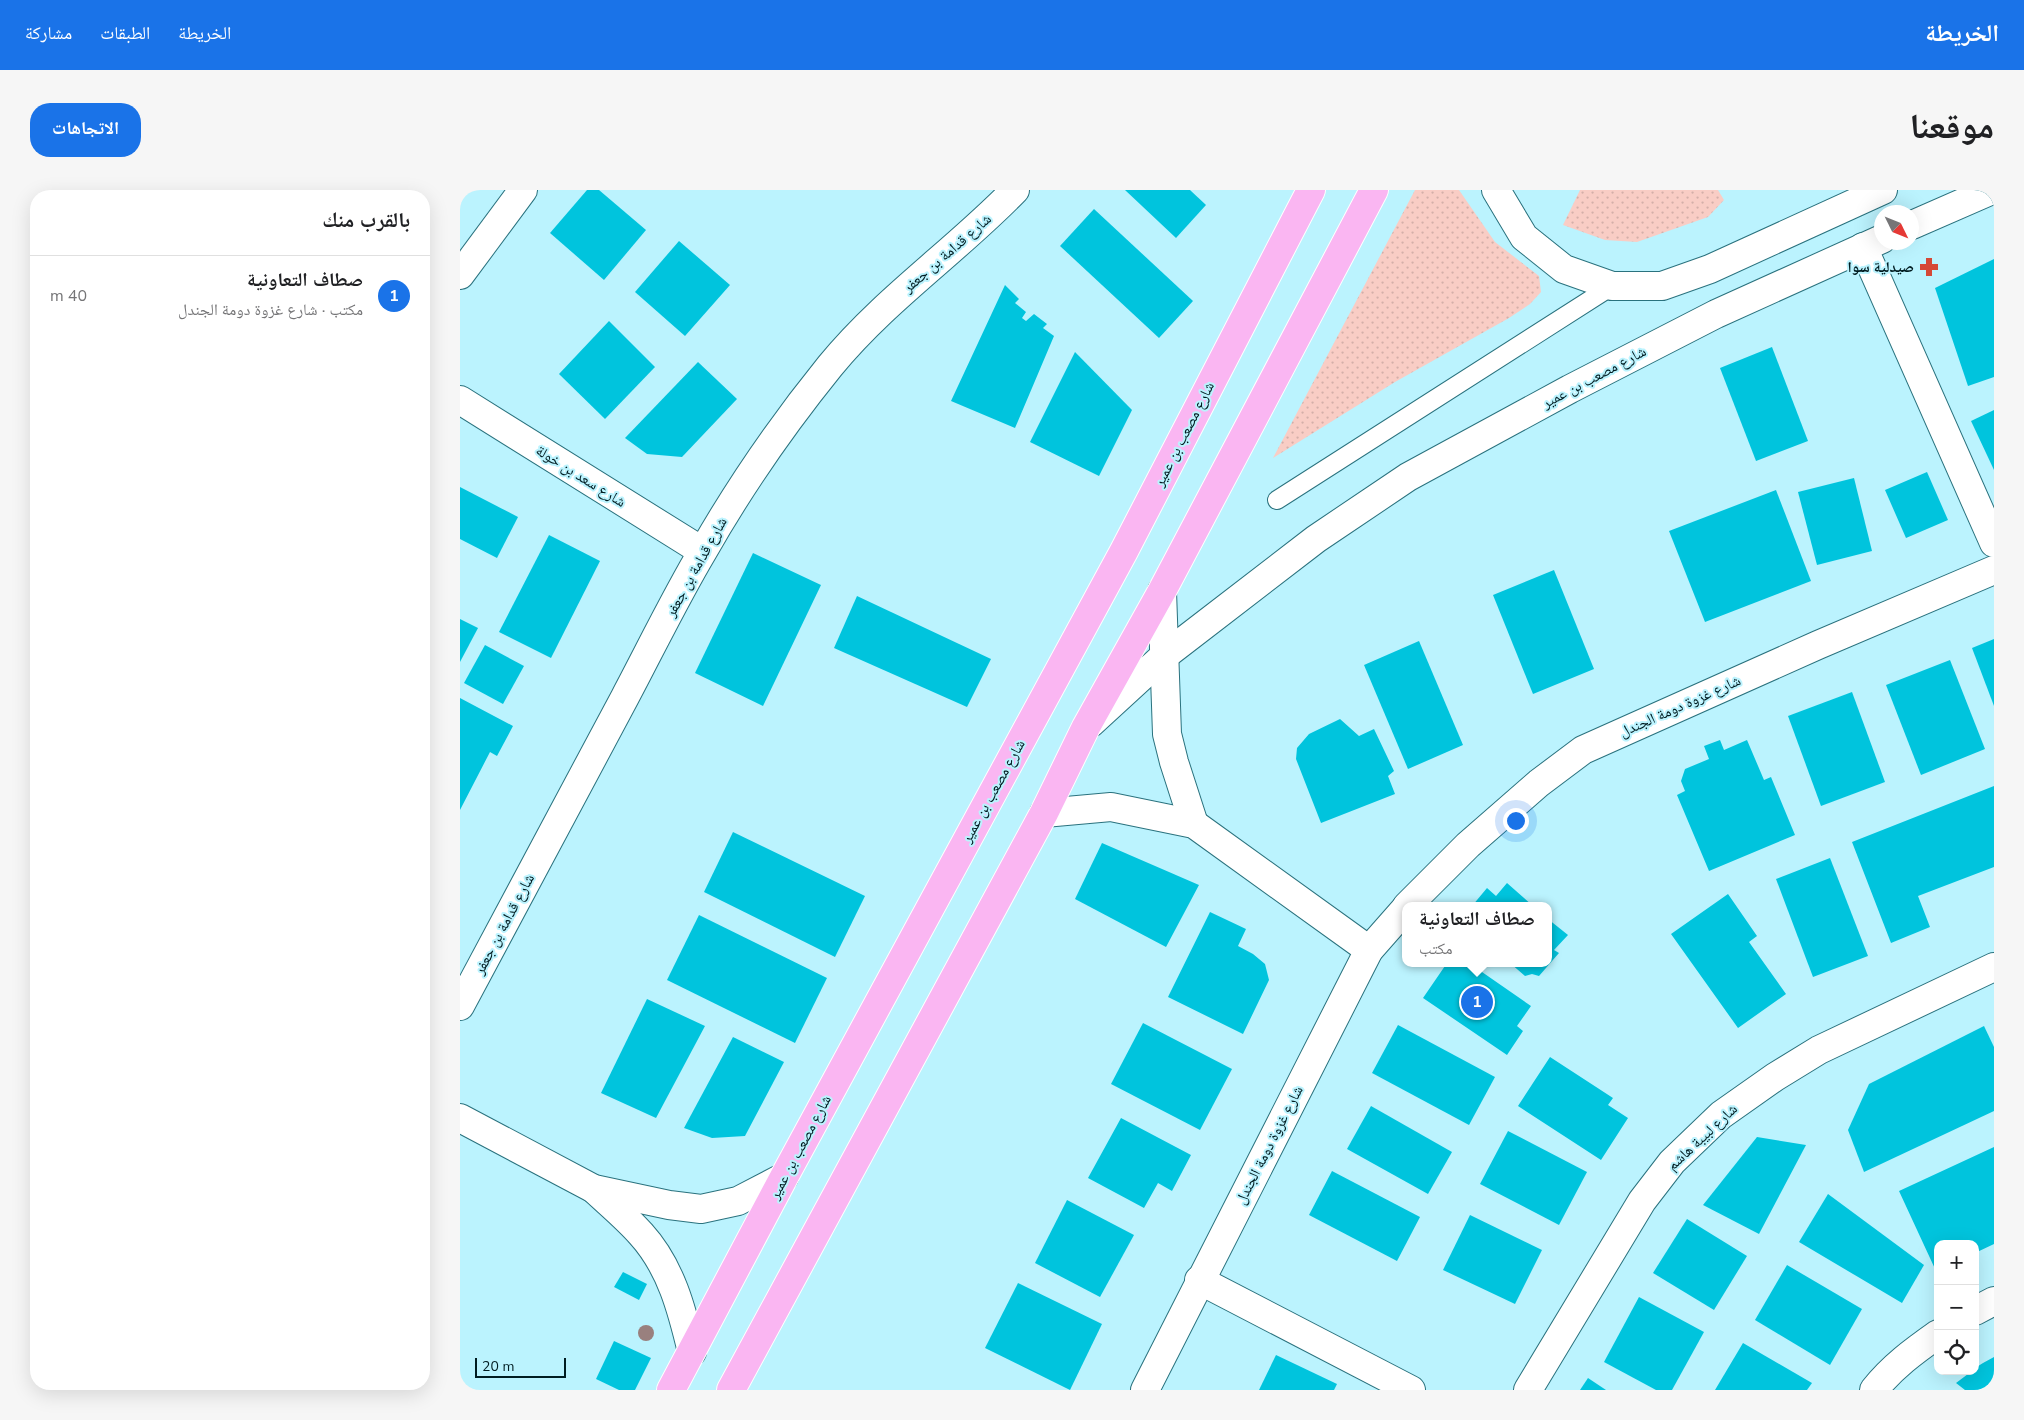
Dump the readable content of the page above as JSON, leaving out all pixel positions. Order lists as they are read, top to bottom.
{
  "streets": {
    "highway": ["شارع مصعب بن عمير"],
    "street": [
      "شارع قدامة بن جعفر",
      "شارع سعد بن خولة",
      "شارع غزوة دومة الجندل",
      "شارع لبيبة هاشم"
    ]
  },
  "crossings": [
    ["شارع قدامة بن جعفر", "شارع سعد بن خولة"]
  ],
  "places": {
    "pharmacy": ["صيدلية سوا"]
  },
  "scale_bar": "20 m",
  "north": "bottom right",
  "page": {
    "header": "الخريطة",
    "nav": ["الخريطة", "الطبقات", "مشاركة"],
    "title": "موقعنا",
    "buttons": "الاتجاهات",
    "heading": "بالقرب منك",
    "list": [
      {
        "mark": "1",
        "name": "صطاف التعاونية",
        "note": "مكتب · شارع غزوة دومة الجندل",
        "value": "40 m"
      }
    ],
    "popup": ["صطاف التعاونية", "مكتب"],
    "pins": "1",
    "map_buttons": ["+", "−"],
    "scale": "20 m"
  }
}
